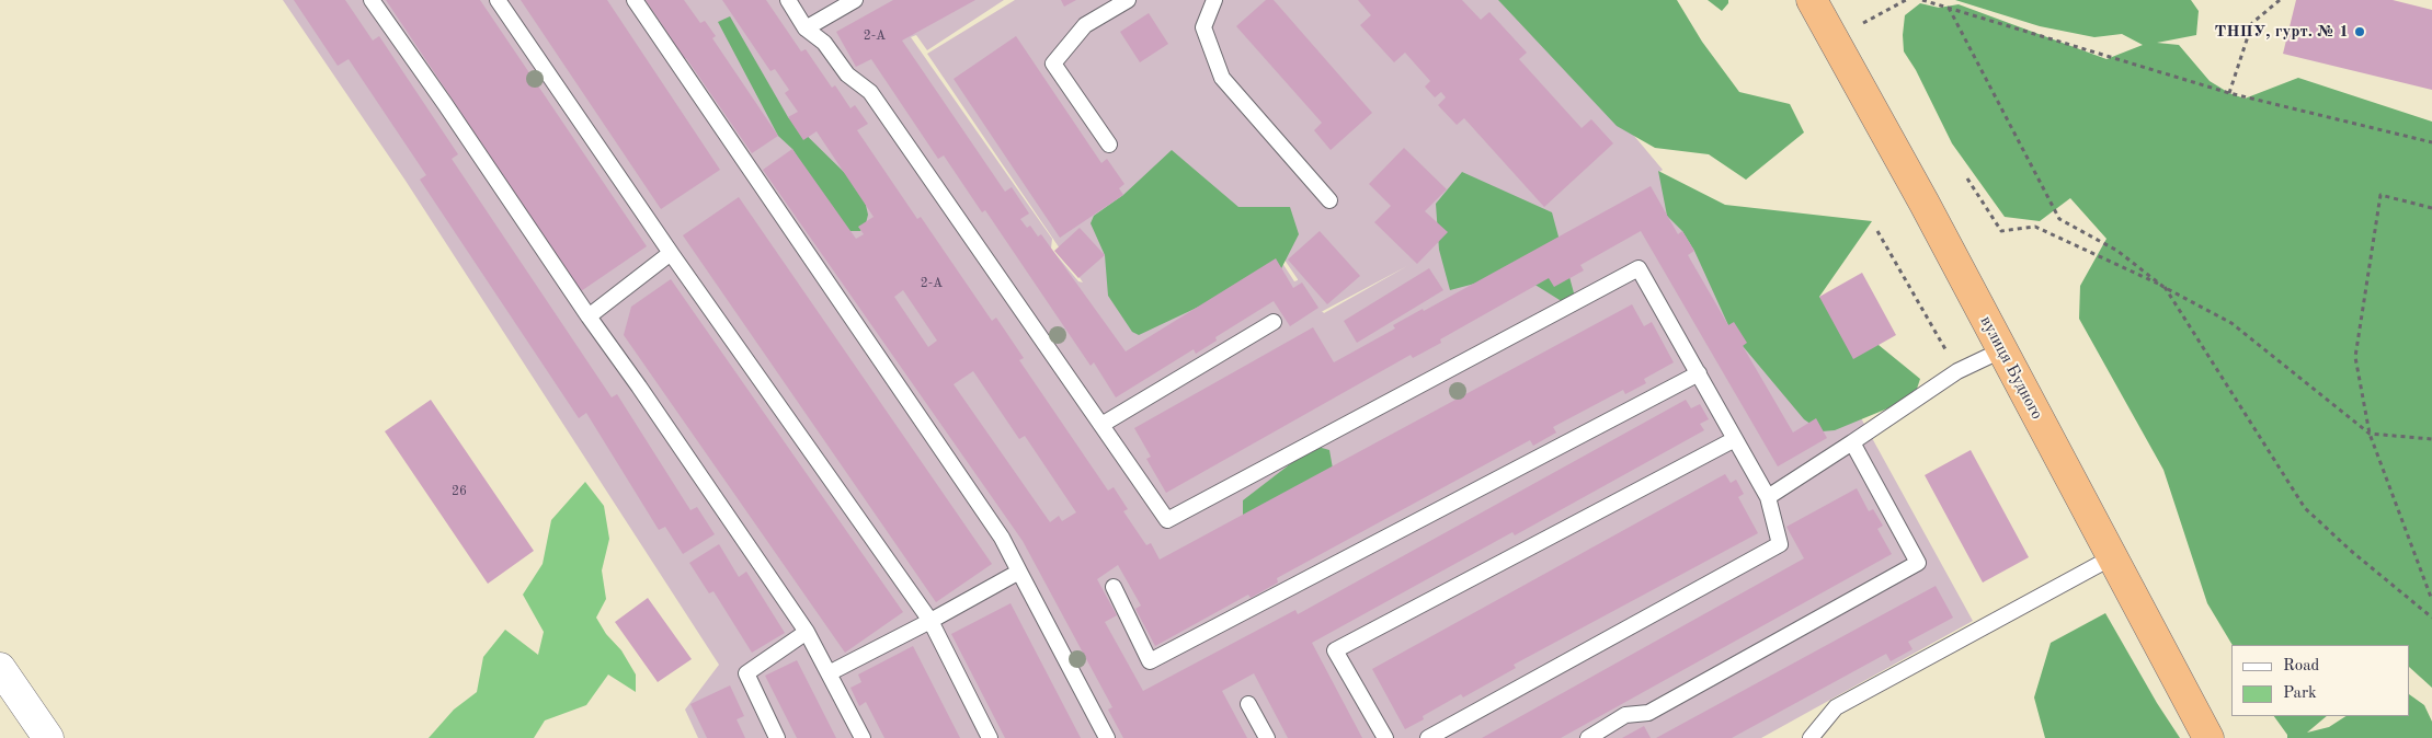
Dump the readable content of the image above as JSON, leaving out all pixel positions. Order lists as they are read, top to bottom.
{
  "streets": {
    "highway": ["вулиця Будного"]
  },
  "places": ["ТНПУ, гурт. № 1"],
  "house_numbers": ["2-А", "2-А", "26"],
  "legend": ["Road", "Park"]
}
